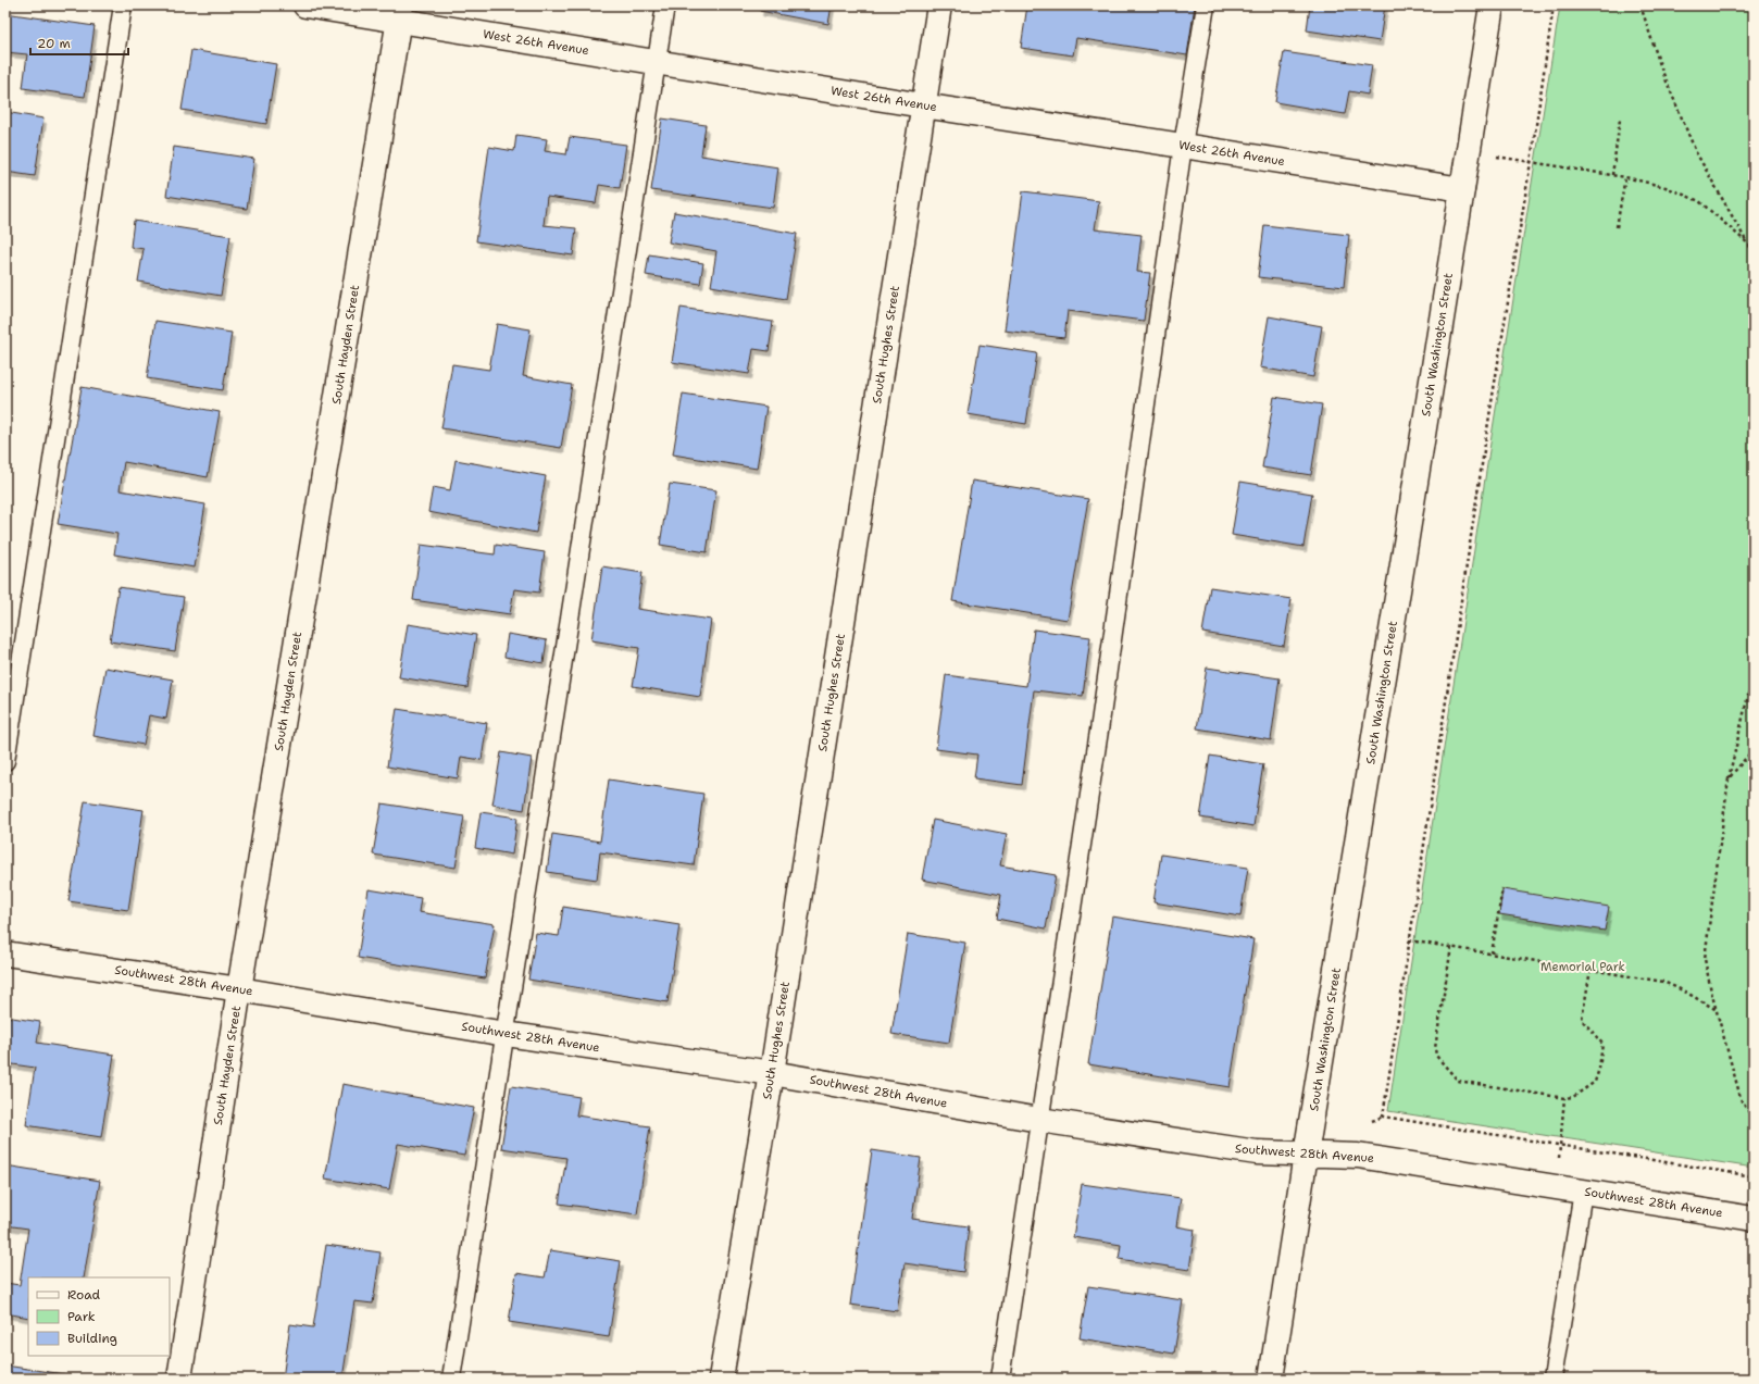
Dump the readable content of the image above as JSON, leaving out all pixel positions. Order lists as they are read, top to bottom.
{
  "streets": {
    "street": [
      "West 26th Avenue",
      "South Hayden Street",
      "South Hughes Street",
      "South Washington Street",
      "Southwest 28th Avenue"
    ]
  },
  "crossings": [
    ["West 26th Avenue", "South Hayden Street"],
    ["West 26th Avenue", "South Hughes Street"],
    ["West 26th Avenue", "South Washington Street"],
    ["South Hayden Street", "Southwest 28th Avenue"],
    ["South Hughes Street", "Southwest 28th Avenue"],
    ["South Washington Street", "Southwest 28th Avenue"]
  ],
  "parks": ["Memorial Park"],
  "legend": ["Road", "Park", "Building"],
  "scale_bar": "20 m"
}
